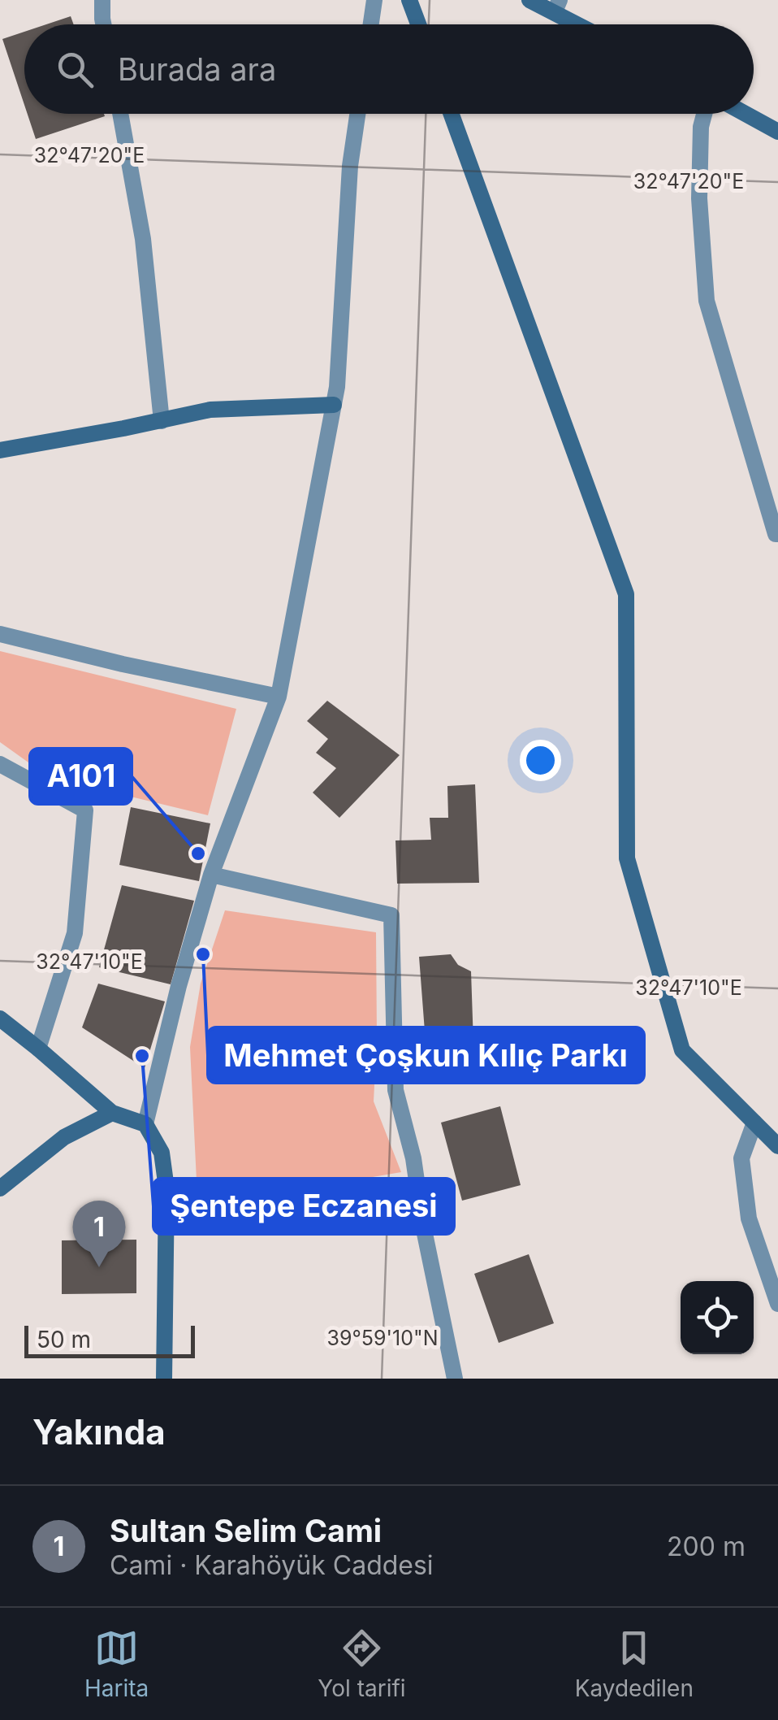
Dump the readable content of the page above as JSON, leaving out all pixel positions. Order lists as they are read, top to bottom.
{
  "places": ["A101", "Mehmet Çoşkun Kılıç Parkı", "Şentepe Eczanesi"],
  "scale_bar": "50 m",
  "page": {
    "search": "Burada ara",
    "pins": "1",
    "scale": "50 m",
    "heading": "Yakında",
    "list": [
      {
        "mark": "1",
        "name": "Sultan Selim Cami",
        "note": "Cami · Karahöyük Caddesi",
        "value": "200 m"
      }
    ],
    "nav": ["Harita", "Yol tarifi", "Kaydedilen"]
  },
  "coordinates": ["32°47'20\"E", "32°47'10\"E", "39°59'10\"N"]
}
